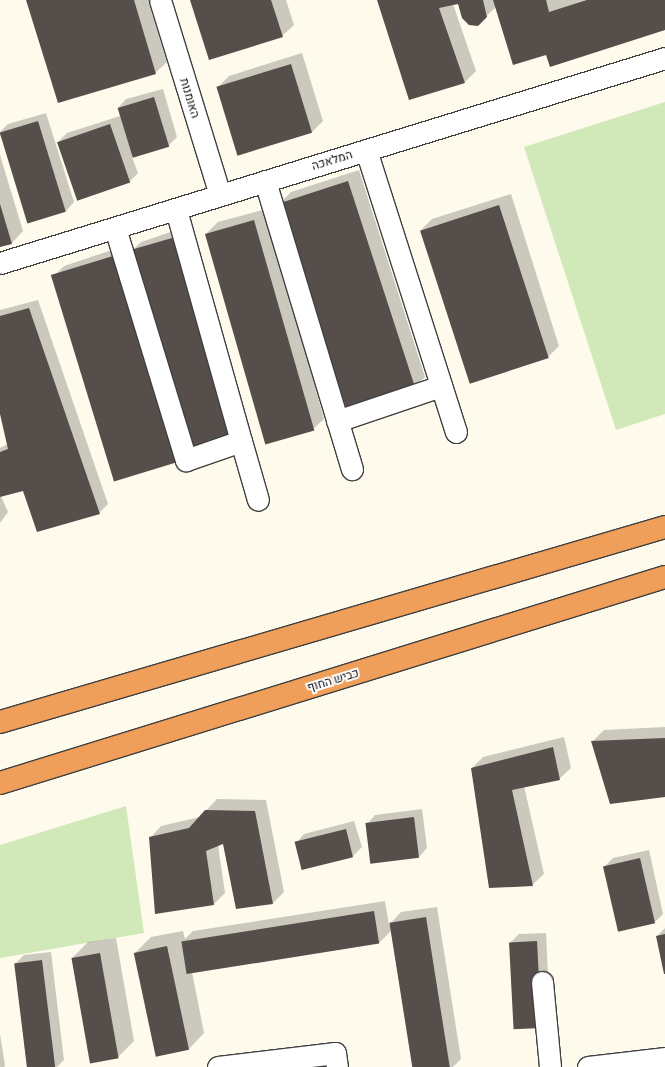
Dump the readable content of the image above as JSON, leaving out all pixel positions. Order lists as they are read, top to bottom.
{
  "streets": {
    "highway": ["כביש החוף"],
    "street": ["האומנות", "המלאכה"]
  },
  "crossings": [
    ["האומנות", "המלאכה"]
  ]
}
